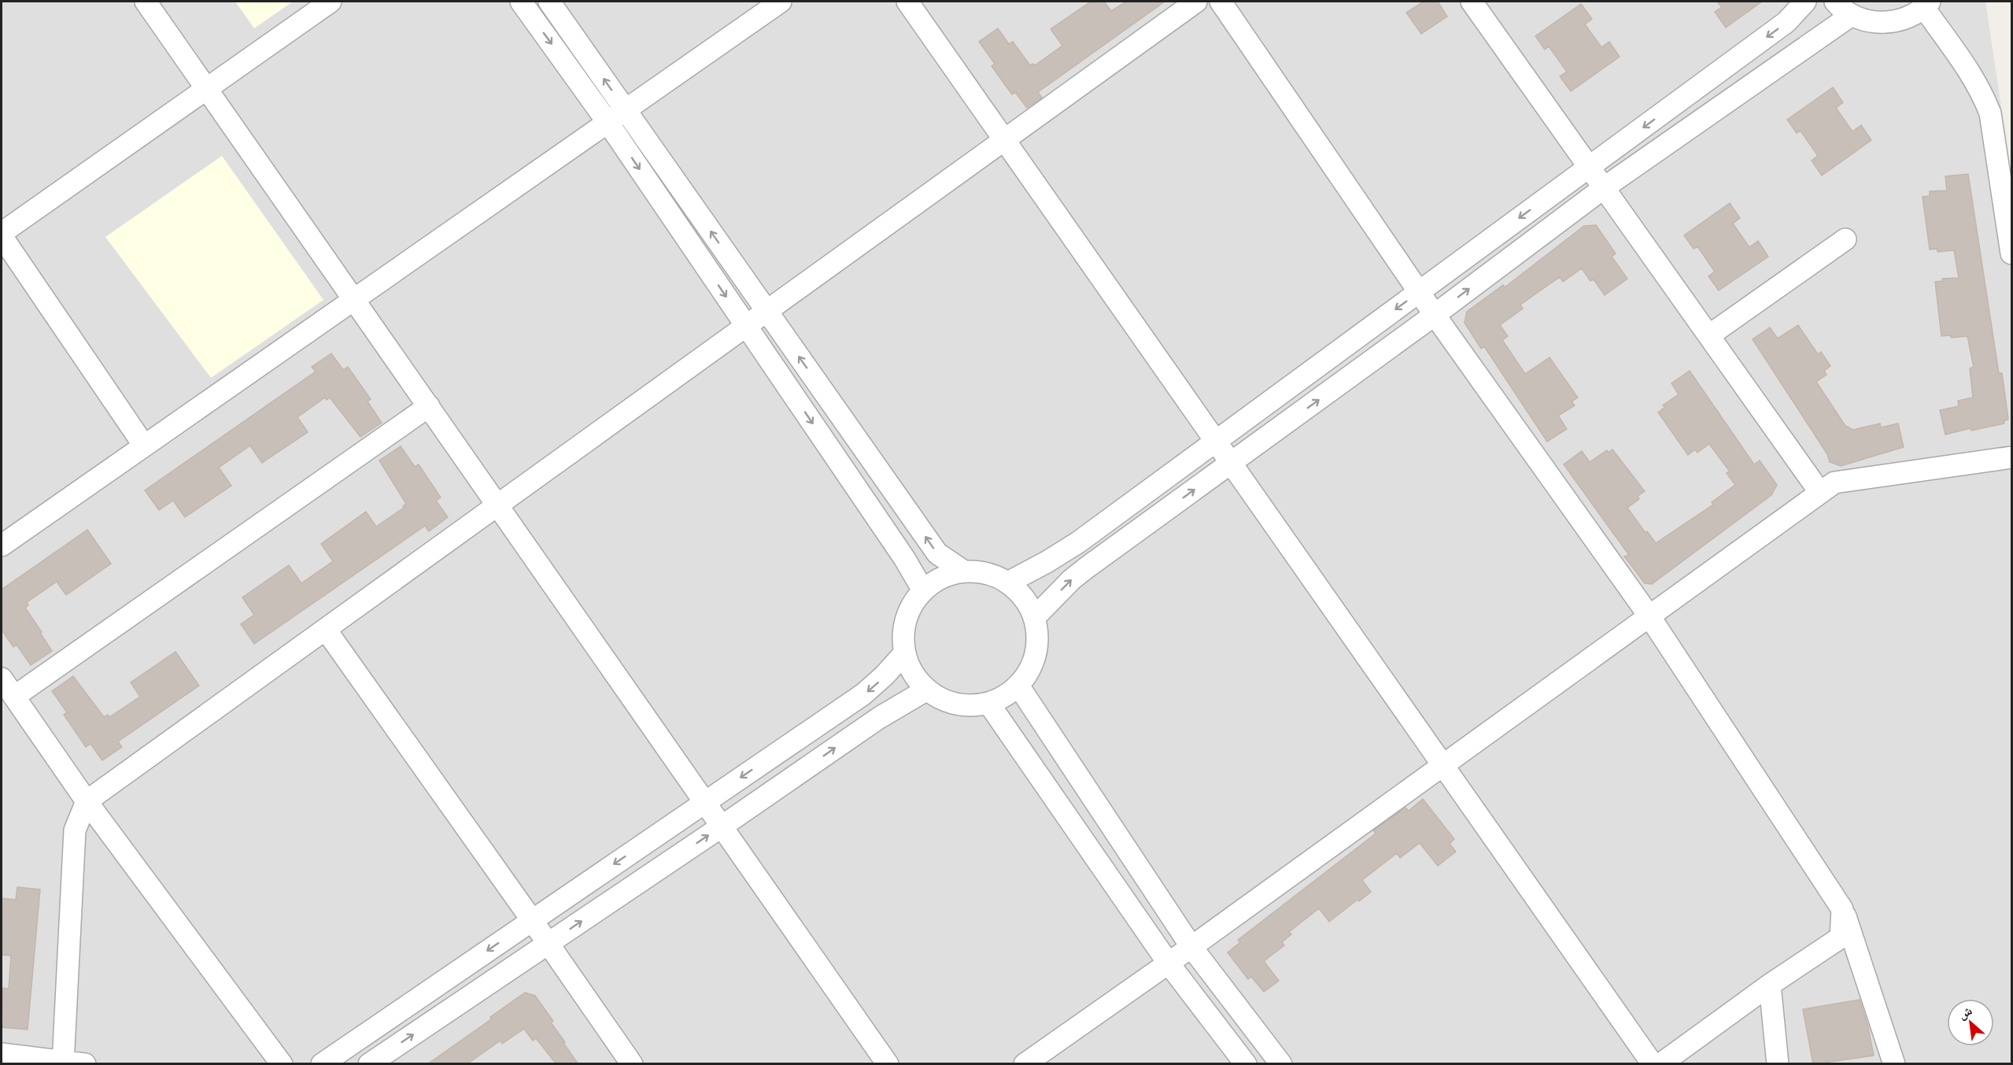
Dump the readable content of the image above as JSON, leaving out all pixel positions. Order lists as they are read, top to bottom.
{
  "north": "top left"
}
